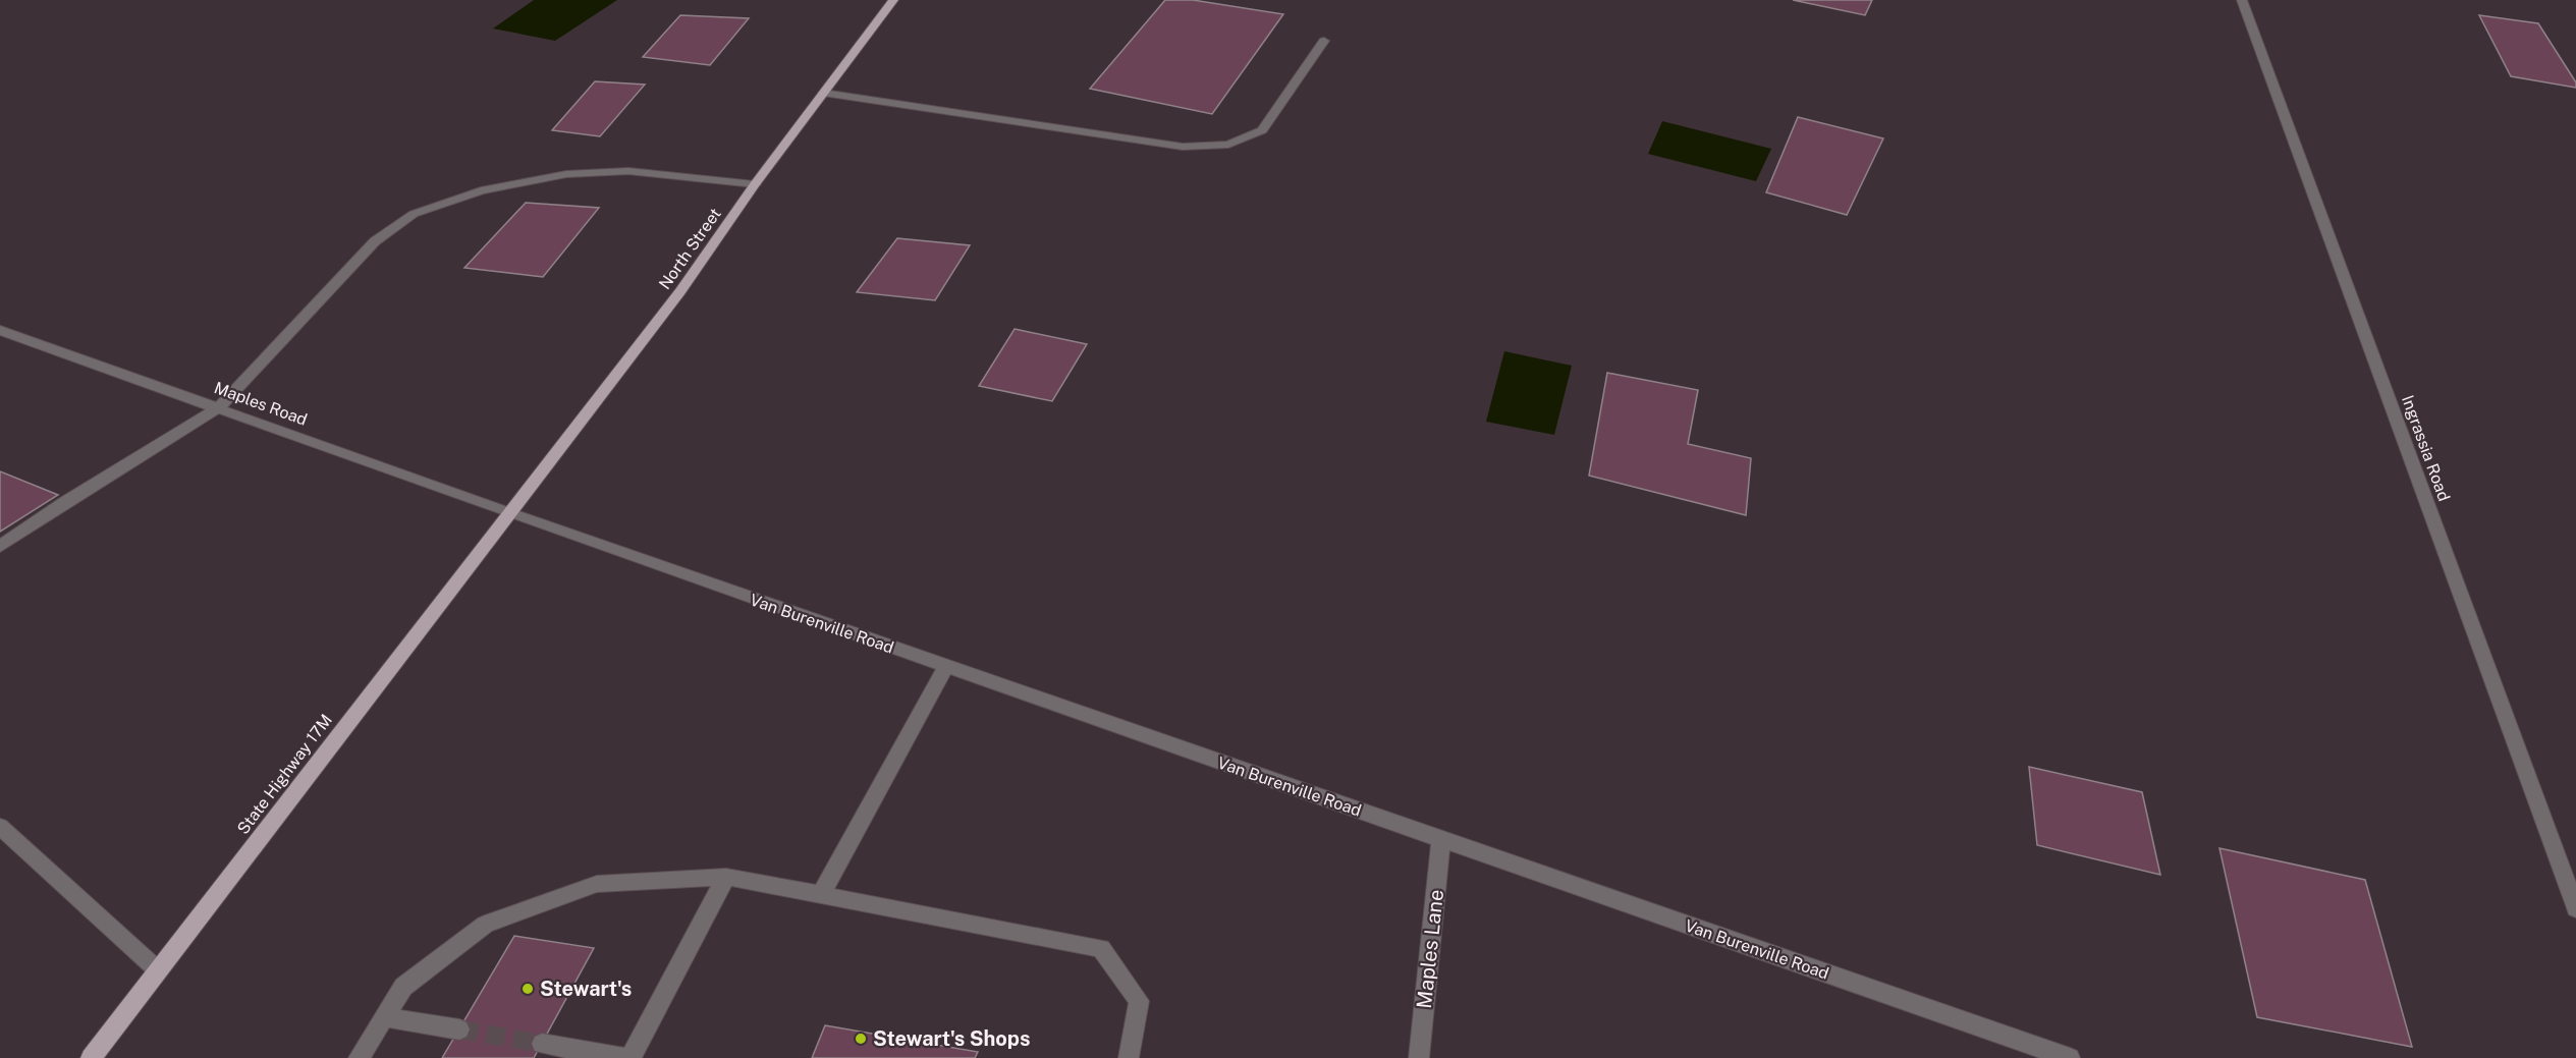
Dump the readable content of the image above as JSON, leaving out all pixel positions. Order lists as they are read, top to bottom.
{
  "streets": {
    "main road": ["North Street", "State Highway 17M"],
    "street": [
      "Maples Road",
      "Ingrassia Road",
      "Van Burenville Road",
      "Maples Lane"
    ]
  },
  "crossings": [
    ["North Street", "Maples Road"],
    ["North Street", "Van Burenville Road"],
    ["North Street", "State Highway 17M"],
    ["Maples Road", "Van Burenville Road"],
    ["Maples Road", "State Highway 17M"],
    ["Van Burenville Road", "State Highway 17M"],
    ["Van Burenville Road", "Maples Lane"]
  ],
  "places": ["Stewart's", "Stewart's Shops"]
}
